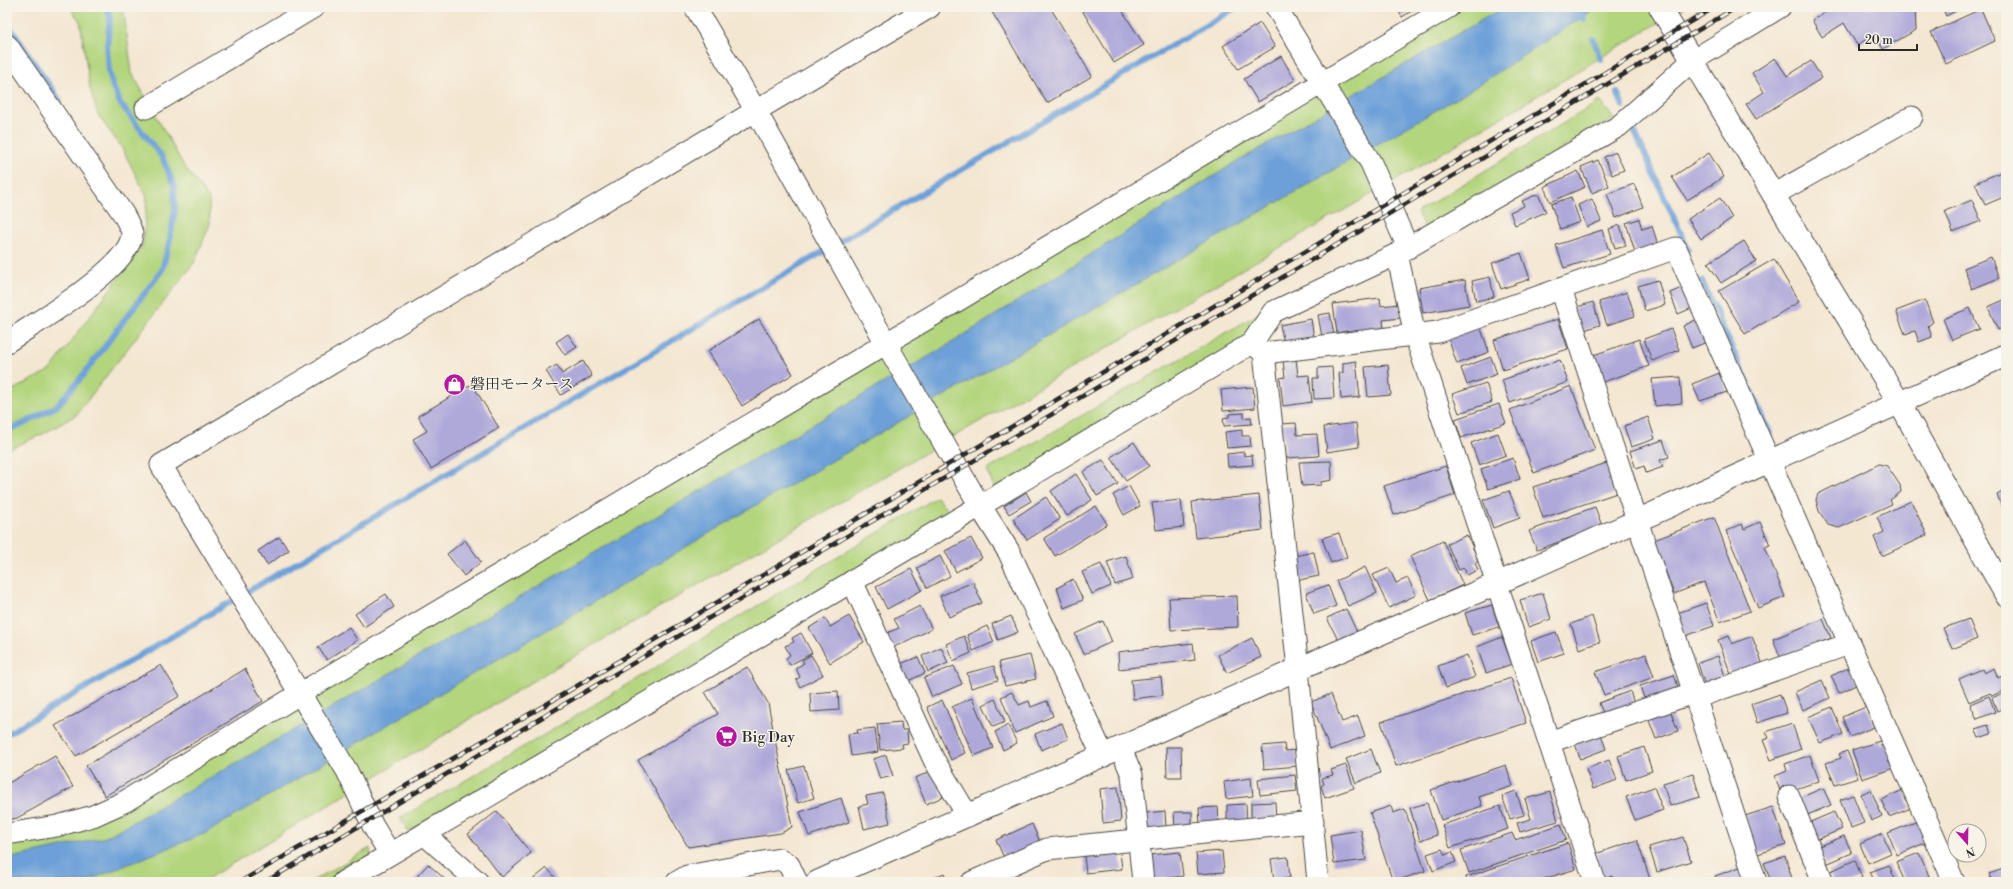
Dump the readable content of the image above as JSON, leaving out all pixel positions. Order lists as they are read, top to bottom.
{
  "places": {
    "shop": ["磐田モータース"],
    "supermarket": ["Big Day"]
  },
  "scale_bar": "20 m",
  "north": "bottom"
}
